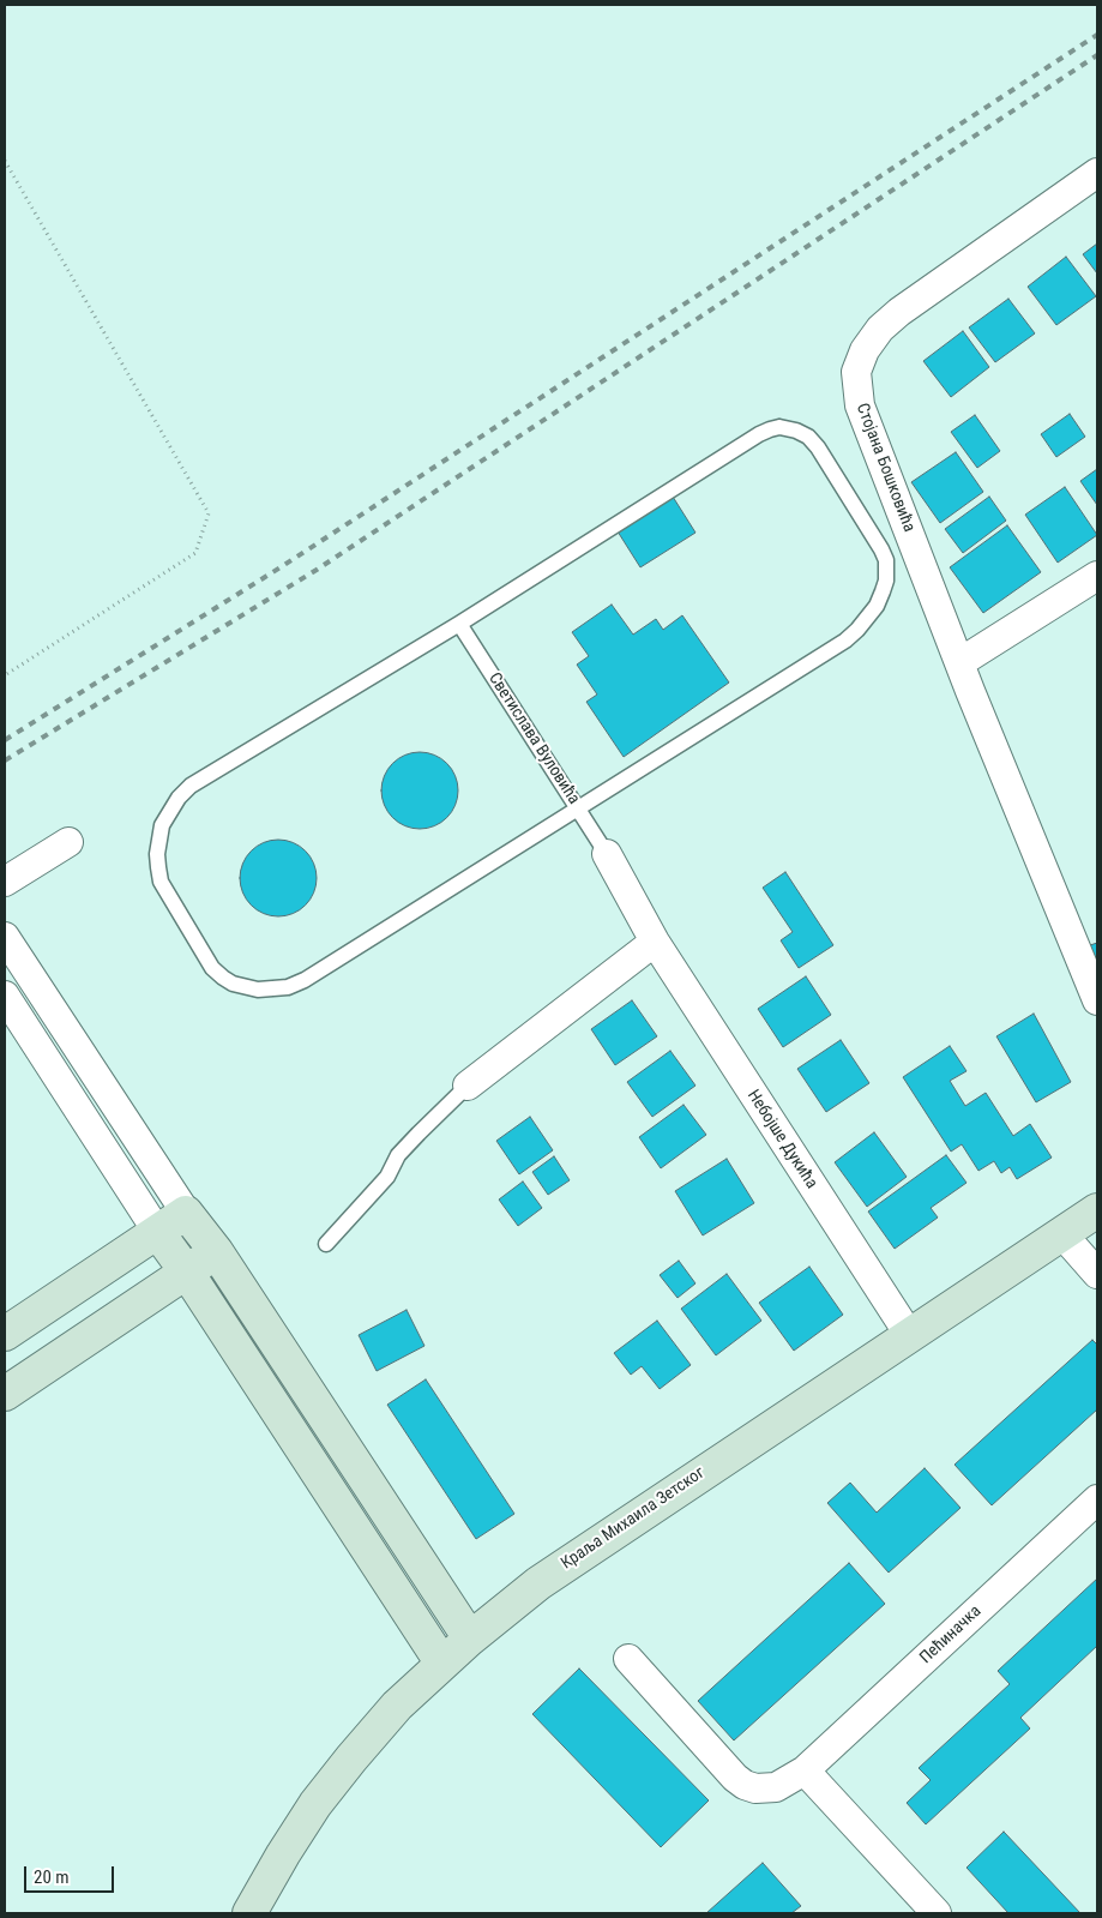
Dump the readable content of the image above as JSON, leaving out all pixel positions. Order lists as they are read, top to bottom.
{
  "streets": {
    "street": [
      "Стојана Бошковића",
      "Небојше Дукића",
      "Краља Михаила Зетског",
      "Пећиначка"
    ],
    "lane": ["Светислава Вуловића"]
  },
  "crossings": [
    ["Светислава Вуловића", "Небојше Дукића"],
    ["Небојше Дукића", "Краља Михаила Зетског"]
  ],
  "scale_bar": "20 m"
}
